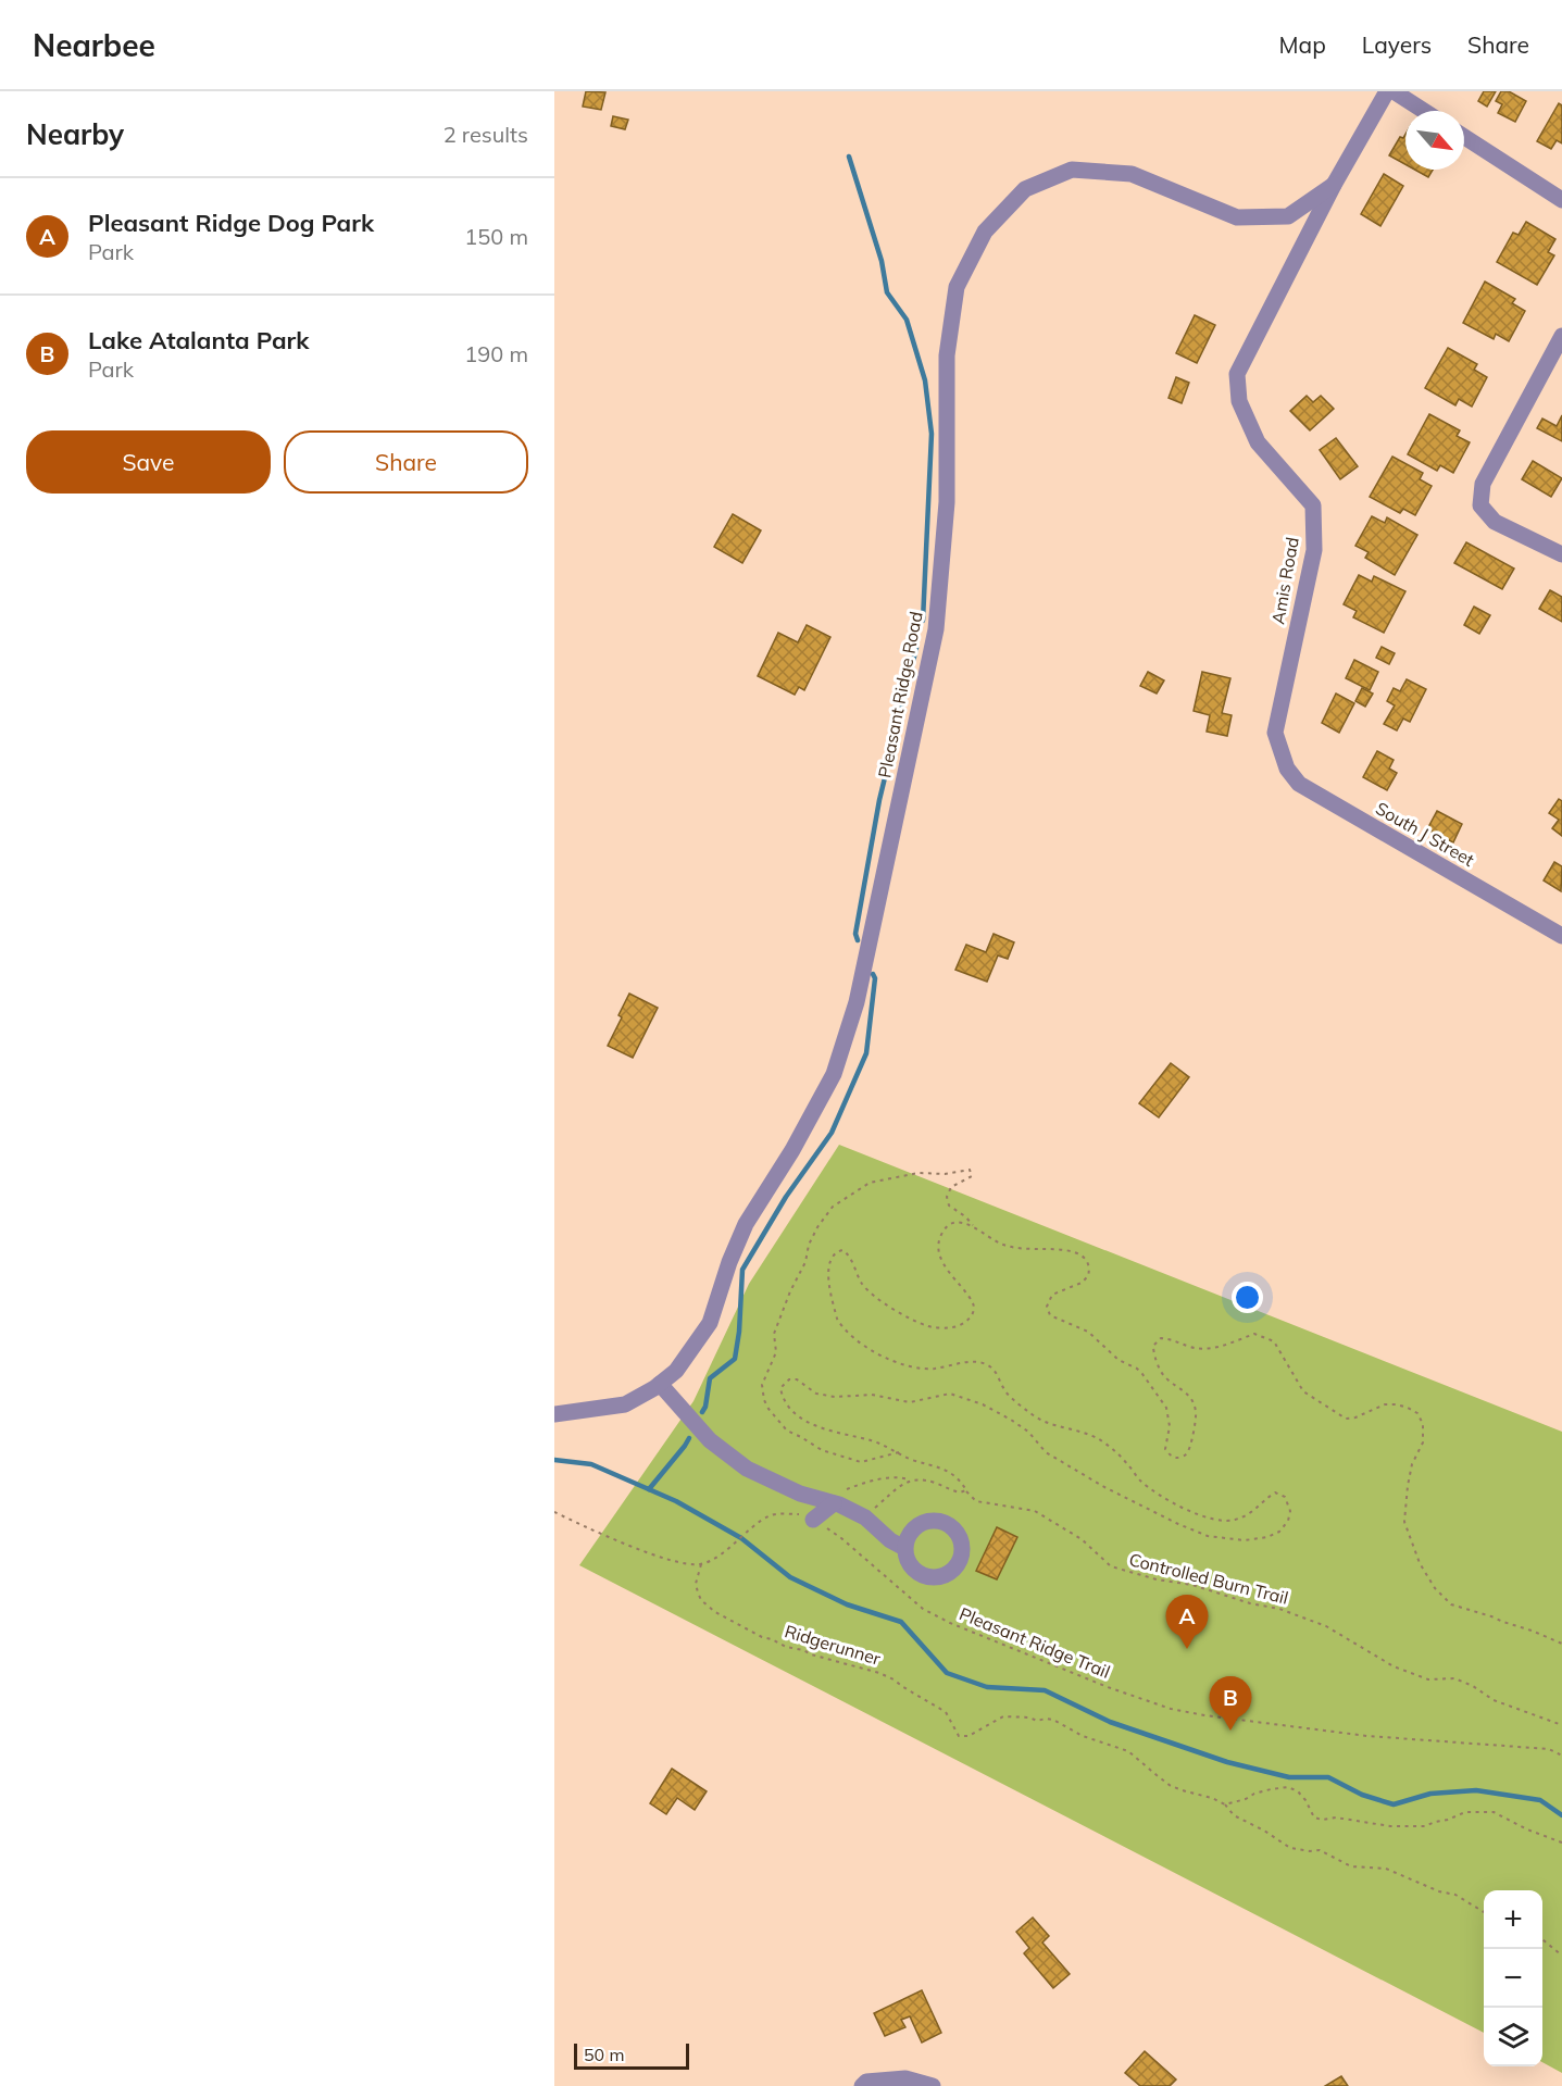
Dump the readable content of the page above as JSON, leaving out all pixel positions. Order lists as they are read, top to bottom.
{
  "streets": {
    "street": ["Amis Road", "Pleasant Ridge Road", "South J Street"],
    "path": ["Controlled Burn Trail", "Pleasant Ridge Trail", "Ridgerunner"]
  },
  "crossings": [
    ["Amis Road", "Pleasant Ridge Road"],
    ["Amis Road", "South J Street"],
    ["Pleasant Ridge Trail", "Ridgerunner"]
  ],
  "scale_bar": "50 m",
  "north": "bottom right",
  "page": {
    "header": "Nearbee",
    "nav": ["Map", "Layers", "Share"],
    "heading": ["Nearby", "2 results"],
    "list": [
      {
        "mark": "A",
        "name": "Pleasant Ridge Dog Park",
        "note": "Park",
        "value": "150 m"
      },
      {
        "mark": "B",
        "name": "Lake Atalanta Park",
        "note": "Park",
        "value": "190 m"
      }
    ],
    "buttons": ["Save", "Share"],
    "pins": ["A", "B"],
    "map_buttons": ["+", "−"],
    "scale": "50 m"
  }
}
